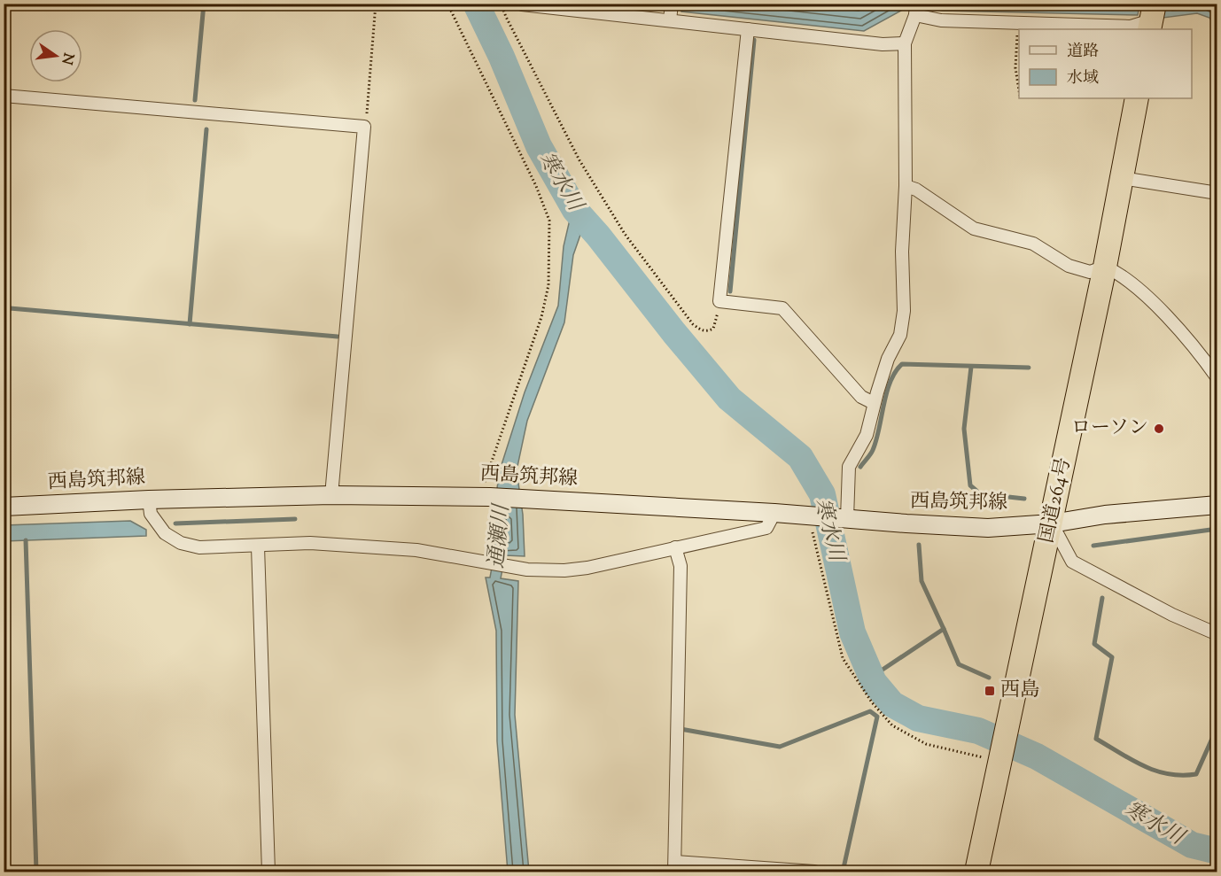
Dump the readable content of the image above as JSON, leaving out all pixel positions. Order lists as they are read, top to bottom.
{
  "streets": {
    "highway": ["国道264号"],
    "main road": ["西島筑邦線"]
  },
  "crossings": [
    ["西島筑邦線", "国道264号"]
  ],
  "water": ["寒水川", "通瀬川"],
  "places": {
    "other": ["ローソン"],
    "transit": ["西島"]
  },
  "legend": ["道路", "水域"],
  "north": "right"
}
